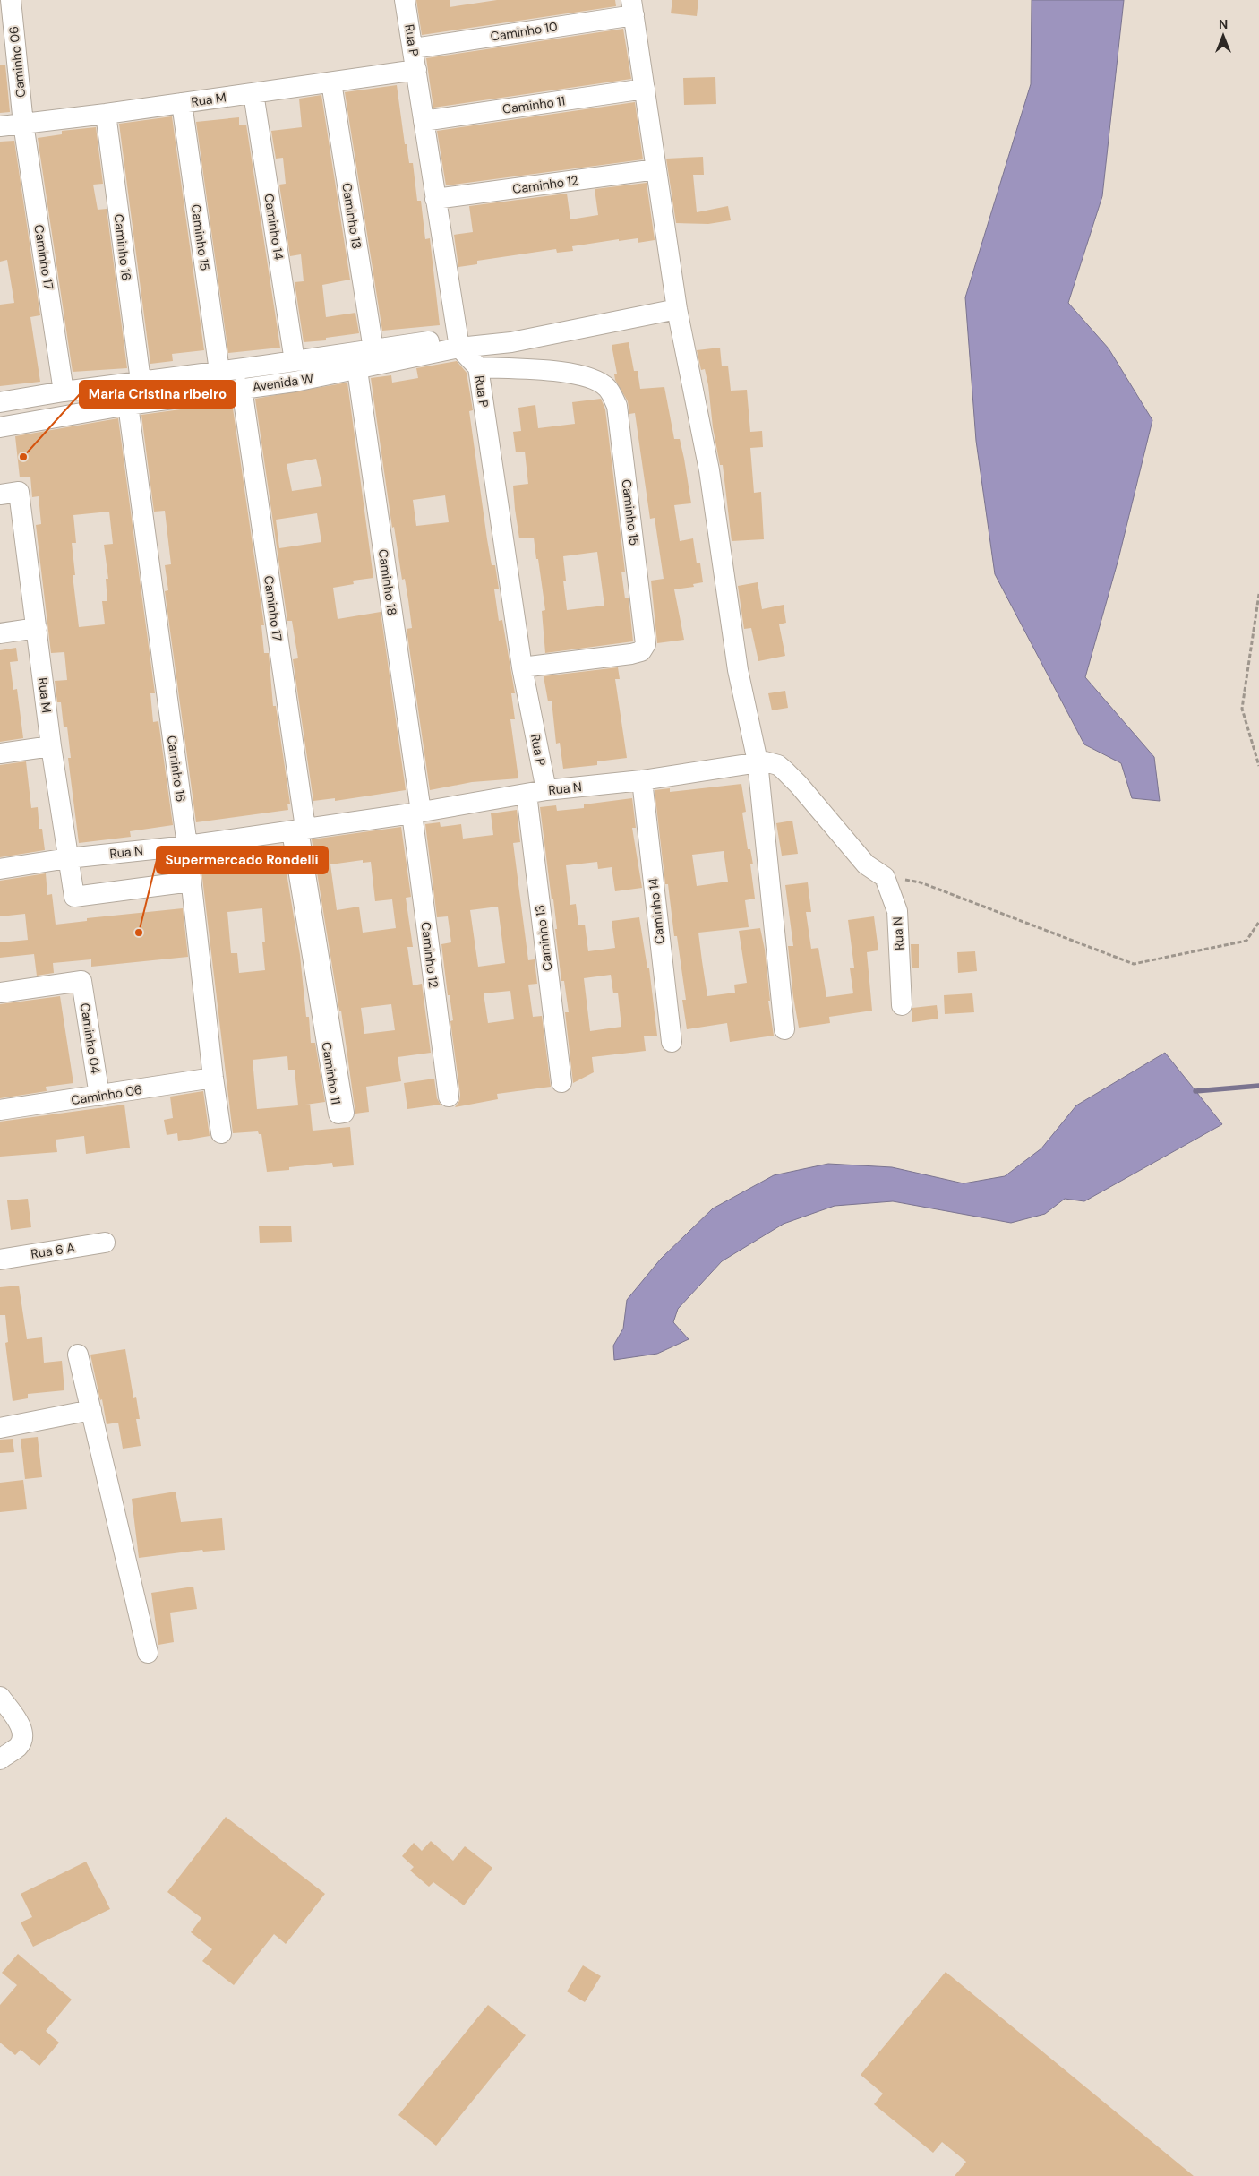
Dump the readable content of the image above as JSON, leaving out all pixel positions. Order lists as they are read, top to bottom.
{
  "streets": {
    "street": [
      "Caminho 10",
      "Rua P",
      "Caminho 06",
      "Rua M",
      "Caminho 11",
      "Caminho 12",
      "Caminho 13",
      "Caminho 14",
      "Caminho 15",
      "Caminho 16",
      "Caminho 17",
      "Avenida W",
      "Caminho 18",
      "Rua N",
      "Caminho 04",
      "Rua 6 A"
    ]
  },
  "crossings": [
    ["Caminho 10", "Rua P"],
    ["Rua P", "Rua M"],
    ["Rua P", "Caminho 11"],
    ["Rua P", "Caminho 12"],
    ["Rua P", "Caminho 15"],
    ["Rua P", "Avenida W"],
    ["Rua P", "Rua N"],
    ["Caminho 06", "Rua M"],
    ["Caminho 06", "Caminho 16"],
    ["Caminho 06", "Caminho 17"],
    ["Caminho 06", "Caminho 04"],
    ["Rua M", "Caminho 13"],
    ["Rua M", "Caminho 14"],
    ["Rua M", "Caminho 15"],
    ["Rua M", "Caminho 16"],
    ["Rua M", "Caminho 17"],
    ["Rua M", "Rua N"],
    ["Caminho 11", "Caminho 17"],
    ["Caminho 11", "Rua N"],
    ["Caminho 12", "Caminho 18"],
    ["Caminho 12", "Rua N"],
    ["Caminho 13", "Avenida W"],
    ["Caminho 13", "Caminho 18"],
    ["Caminho 13", "Rua N"],
    ["Caminho 14", "Avenida W"],
    ["Caminho 14", "Rua N"],
    ["Caminho 15", "Avenida W"],
    ["Caminho 16", "Avenida W"],
    ["Caminho 16", "Rua N"],
    ["Caminho 17", "Avenida W"],
    ["Caminho 17", "Rua N"],
    ["Avenida W", "Caminho 18"],
    ["Caminho 18", "Rua N"]
  ],
  "places": ["Maria Cristina ribeiro", "Supermercado Rondelli"],
  "north": "top"
}
